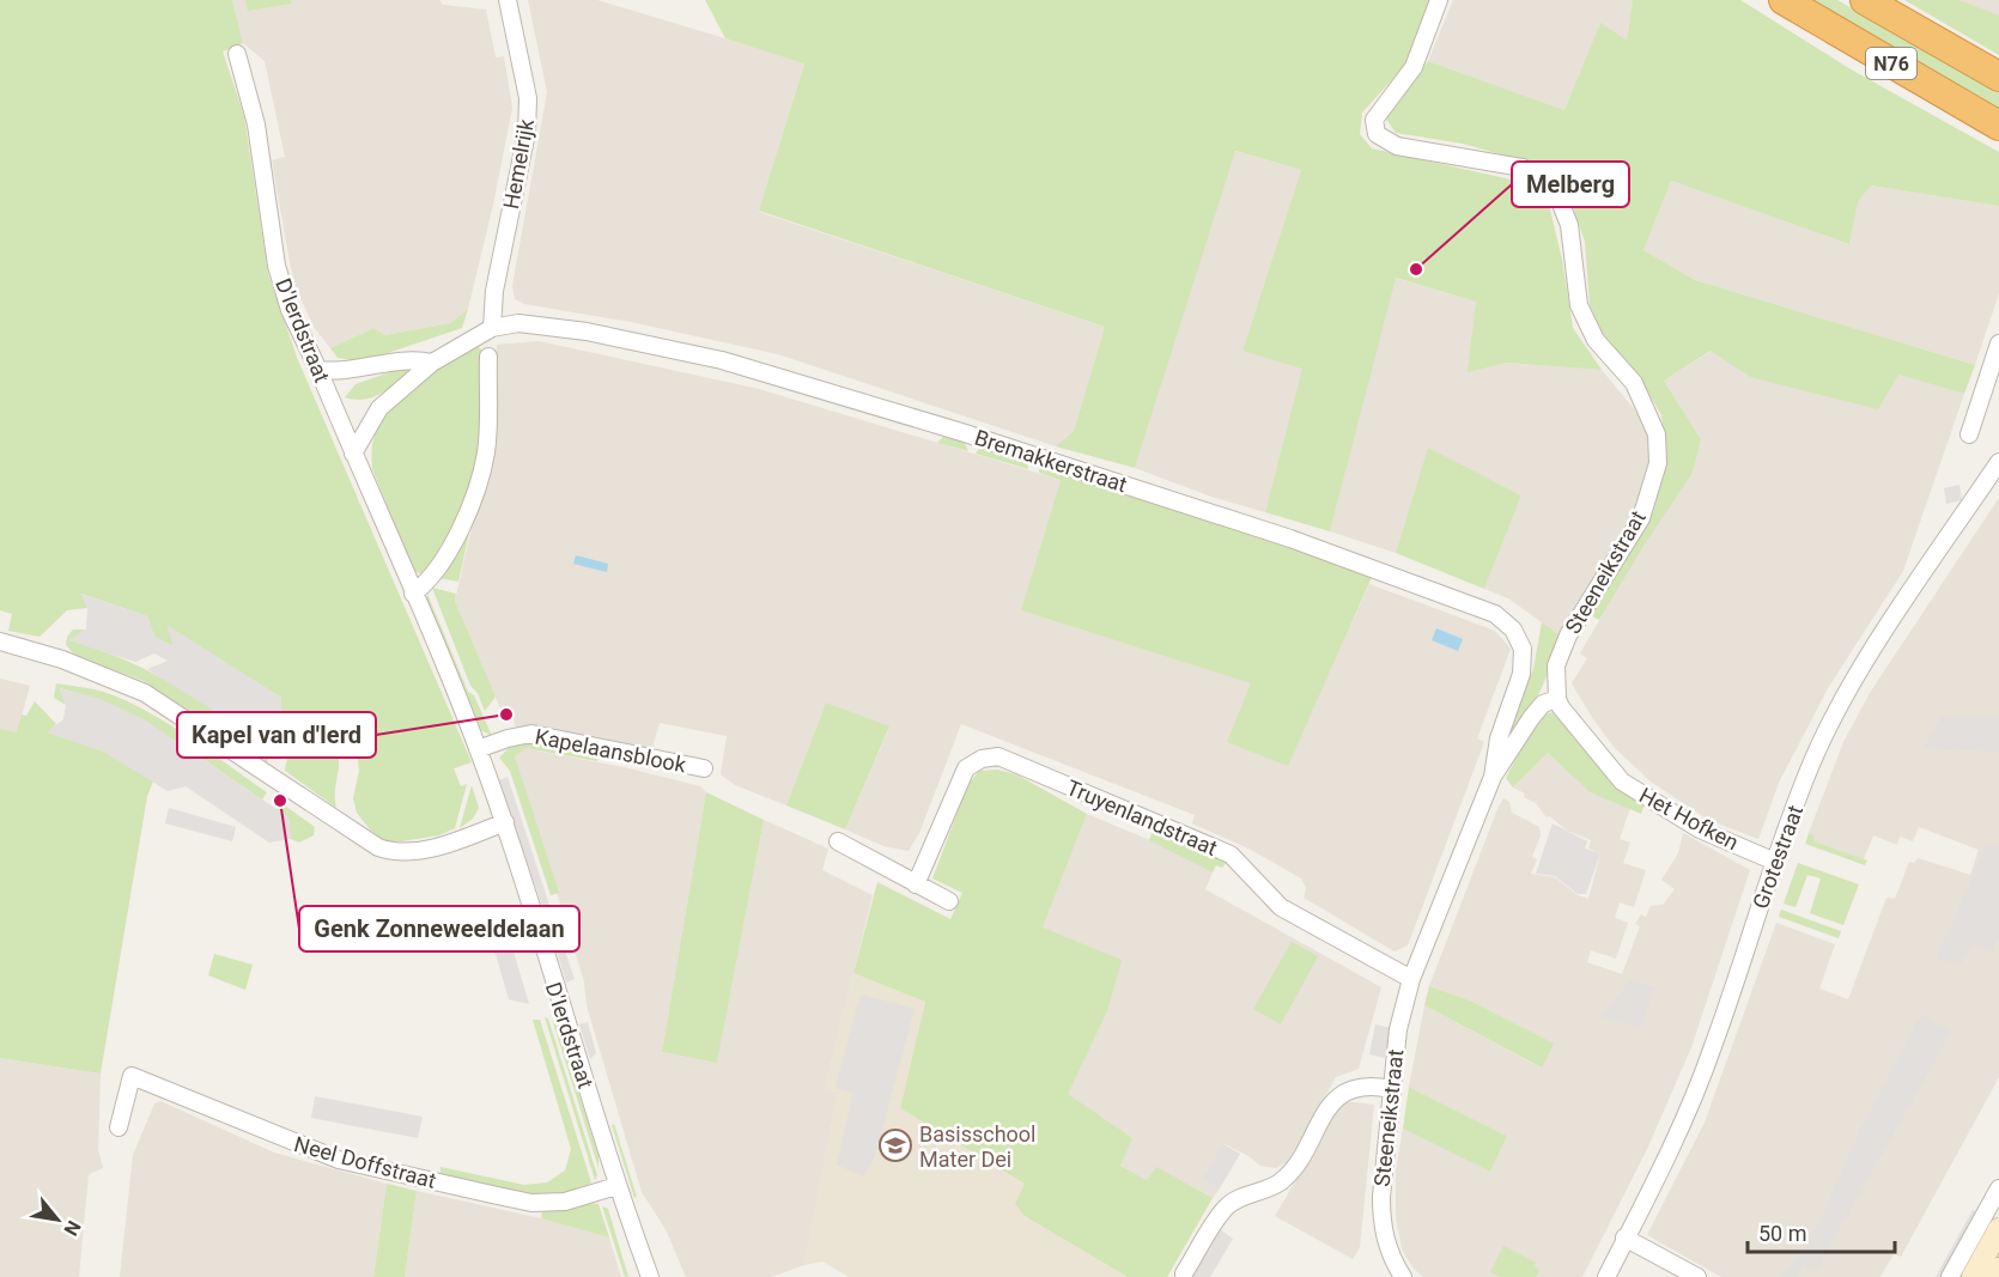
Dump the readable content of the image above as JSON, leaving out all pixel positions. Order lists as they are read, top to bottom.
{
  "streets": {
    "highway": ["N76"],
    "street": [
      "Hemelrijk",
      "D'Ierdstraat",
      "Bremakkerstraat",
      "Steeneikstraat",
      "Kapelaansblook",
      "Truyenlandstraat",
      "Het Hofken",
      "Grotestraat",
      "Neel Doffstraat"
    ]
  },
  "crossings": [
    ["Hemelrijk", "Bremakkerstraat"],
    ["D'Ierdstraat", "Bremakkerstraat"],
    ["D'Ierdstraat", "Kapelaansblook"],
    ["D'Ierdstraat", "Neel Doffstraat"],
    ["Bremakkerstraat", "Steeneikstraat"],
    ["Steeneikstraat", "Truyenlandstraat"],
    ["Steeneikstraat", "Het Hofken"],
    ["Het Hofken", "Grotestraat"]
  ],
  "places": {
    "other": ["Melberg", "Kapel van d'Ierd", "Genk Zonneweeldelaan"],
    "school or university": ["Basisschool Mater Dei"]
  },
  "scale_bar": "50 m",
  "north": "bottom right"
}
